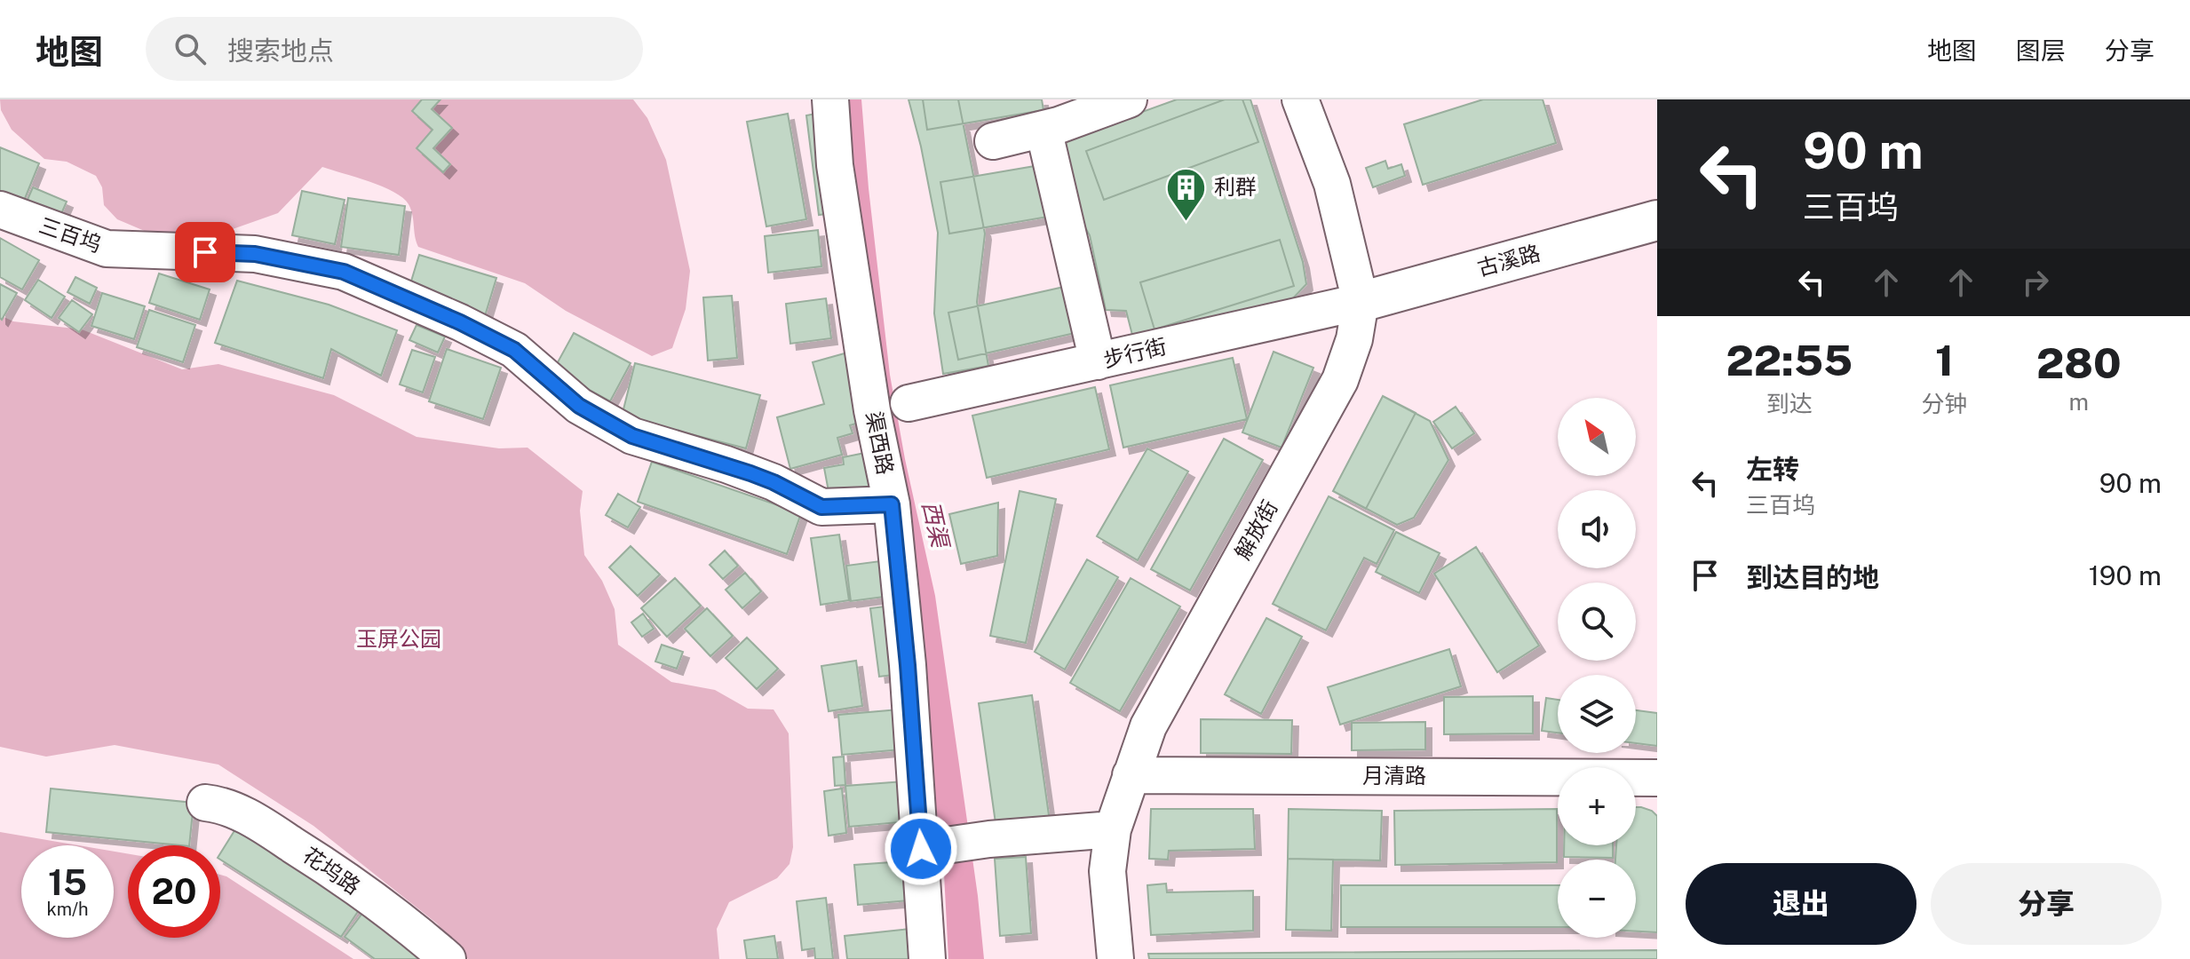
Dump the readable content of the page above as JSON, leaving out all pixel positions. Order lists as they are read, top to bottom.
{
  "streets": {
    "main road": ["古溪路"],
    "street": [
      "三百坞",
      "步行街",
      "渠西路",
      "解放街",
      "月清路",
      "花坞路"
    ]
  },
  "crossings": [
    ["三百坞", "渠西路"],
    ["古溪路", "步行街"],
    ["古溪路", "解放街"],
    ["步行街", "解放街"],
    ["解放街", "月清路"]
  ],
  "water": ["西渠"],
  "parks": ["玉屏公园"],
  "places": {
    "building": ["利群"]
  },
  "north": "top left",
  "page": {
    "header": "地图",
    "search": "搜索地点",
    "nav": ["地图", "图层", "分享"],
    "turn": ["90 m", "三百坞"],
    "eta": [
      "22:55",
      "到达",
      "1",
      "分钟",
      "280",
      "m"
    ],
    "map_buttons": ["+", "−"],
    "list": [
      {
        "name": "左转",
        "note": "三百坞",
        "value": "90 m"
      },
      {
        "name": "到达目的地",
        "value": "190 m"
      }
    ],
    "speed": "15 km/h",
    "limit": "20",
    "buttons": ["退出", "分享"]
  }
}
